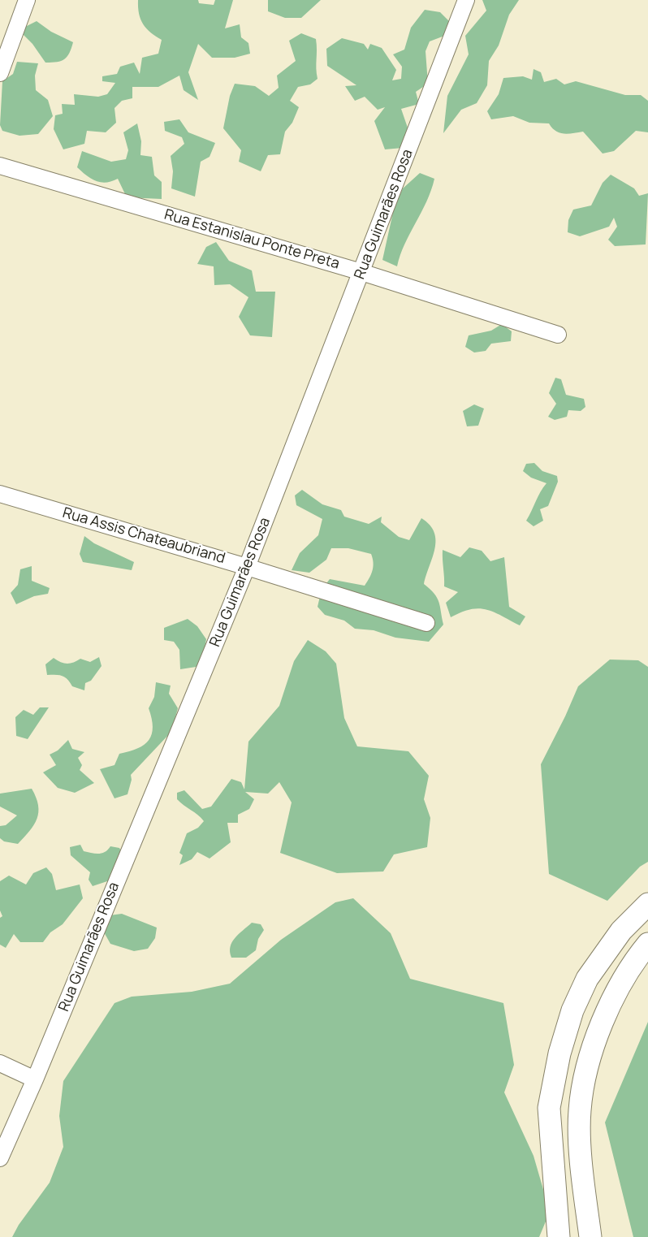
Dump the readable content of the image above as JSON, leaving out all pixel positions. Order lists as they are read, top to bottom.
{
  "streets": {
    "street": ["Rua Guimarães Rosa", "Rua Estanislau Ponte Preta", "Rua Assis Chateaubriand"]
  },
  "crossings": [
    ["Rua Guimarães Rosa", "Rua Estanislau Ponte Preta"],
    ["Rua Guimarães Rosa", "Rua Assis Chateaubriand"]
  ]
}
